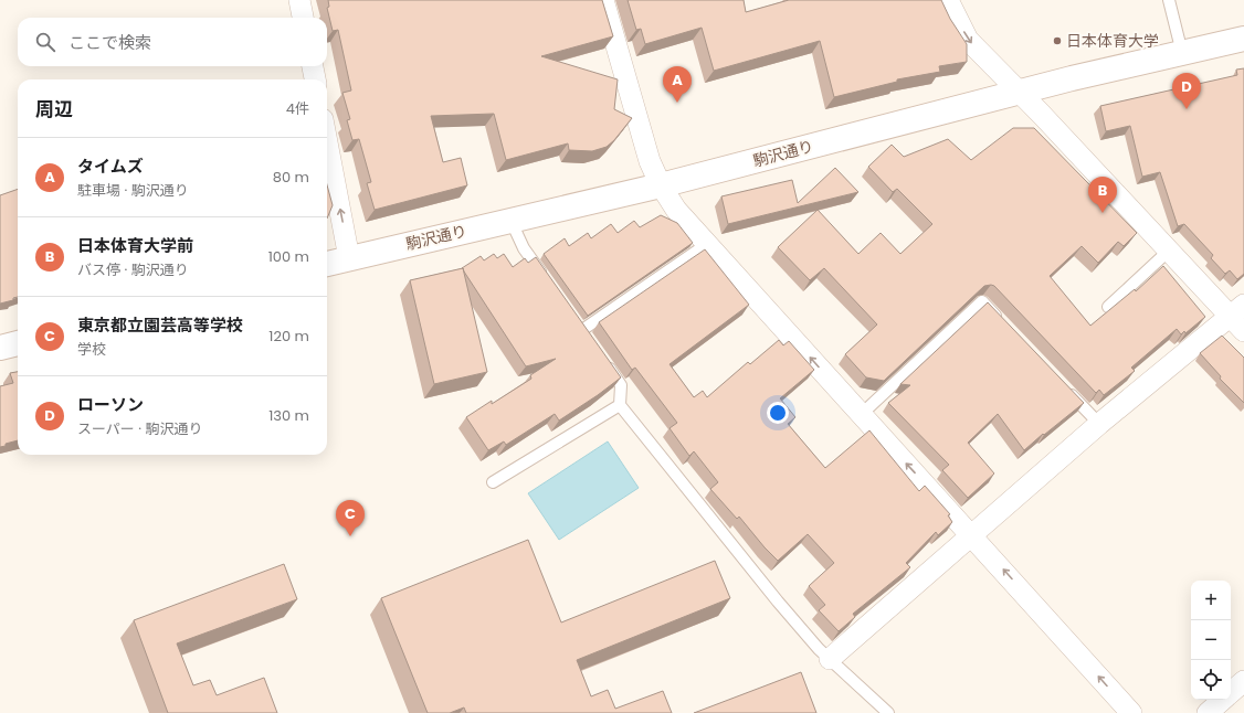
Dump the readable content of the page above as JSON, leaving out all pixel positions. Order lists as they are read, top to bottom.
{
  "streets": {
    "main road": ["駒沢通り"]
  },
  "places": ["日本体育大学"],
  "page": {
    "search": "ここで検索",
    "pins": [
      "A",
      "D",
      "B",
      "C"
    ],
    "heading": ["周辺", "4件"],
    "list": [
      {
        "mark": "A",
        "name": "タイムズ",
        "note": "駐車場 · 駒沢通り",
        "value": "80 m"
      },
      {
        "mark": "B",
        "name": "日本体育大学前",
        "note": "バス停 · 駒沢通り",
        "value": "100 m"
      },
      {
        "mark": "C",
        "name": "東京都立園芸高等学校",
        "note": "学校",
        "value": "120 m"
      },
      {
        "mark": "D",
        "name": "ローソン",
        "note": "スーパー · 駒沢通り",
        "value": "130 m"
      }
    ],
    "map_buttons": ["+", "−"]
  }
}
